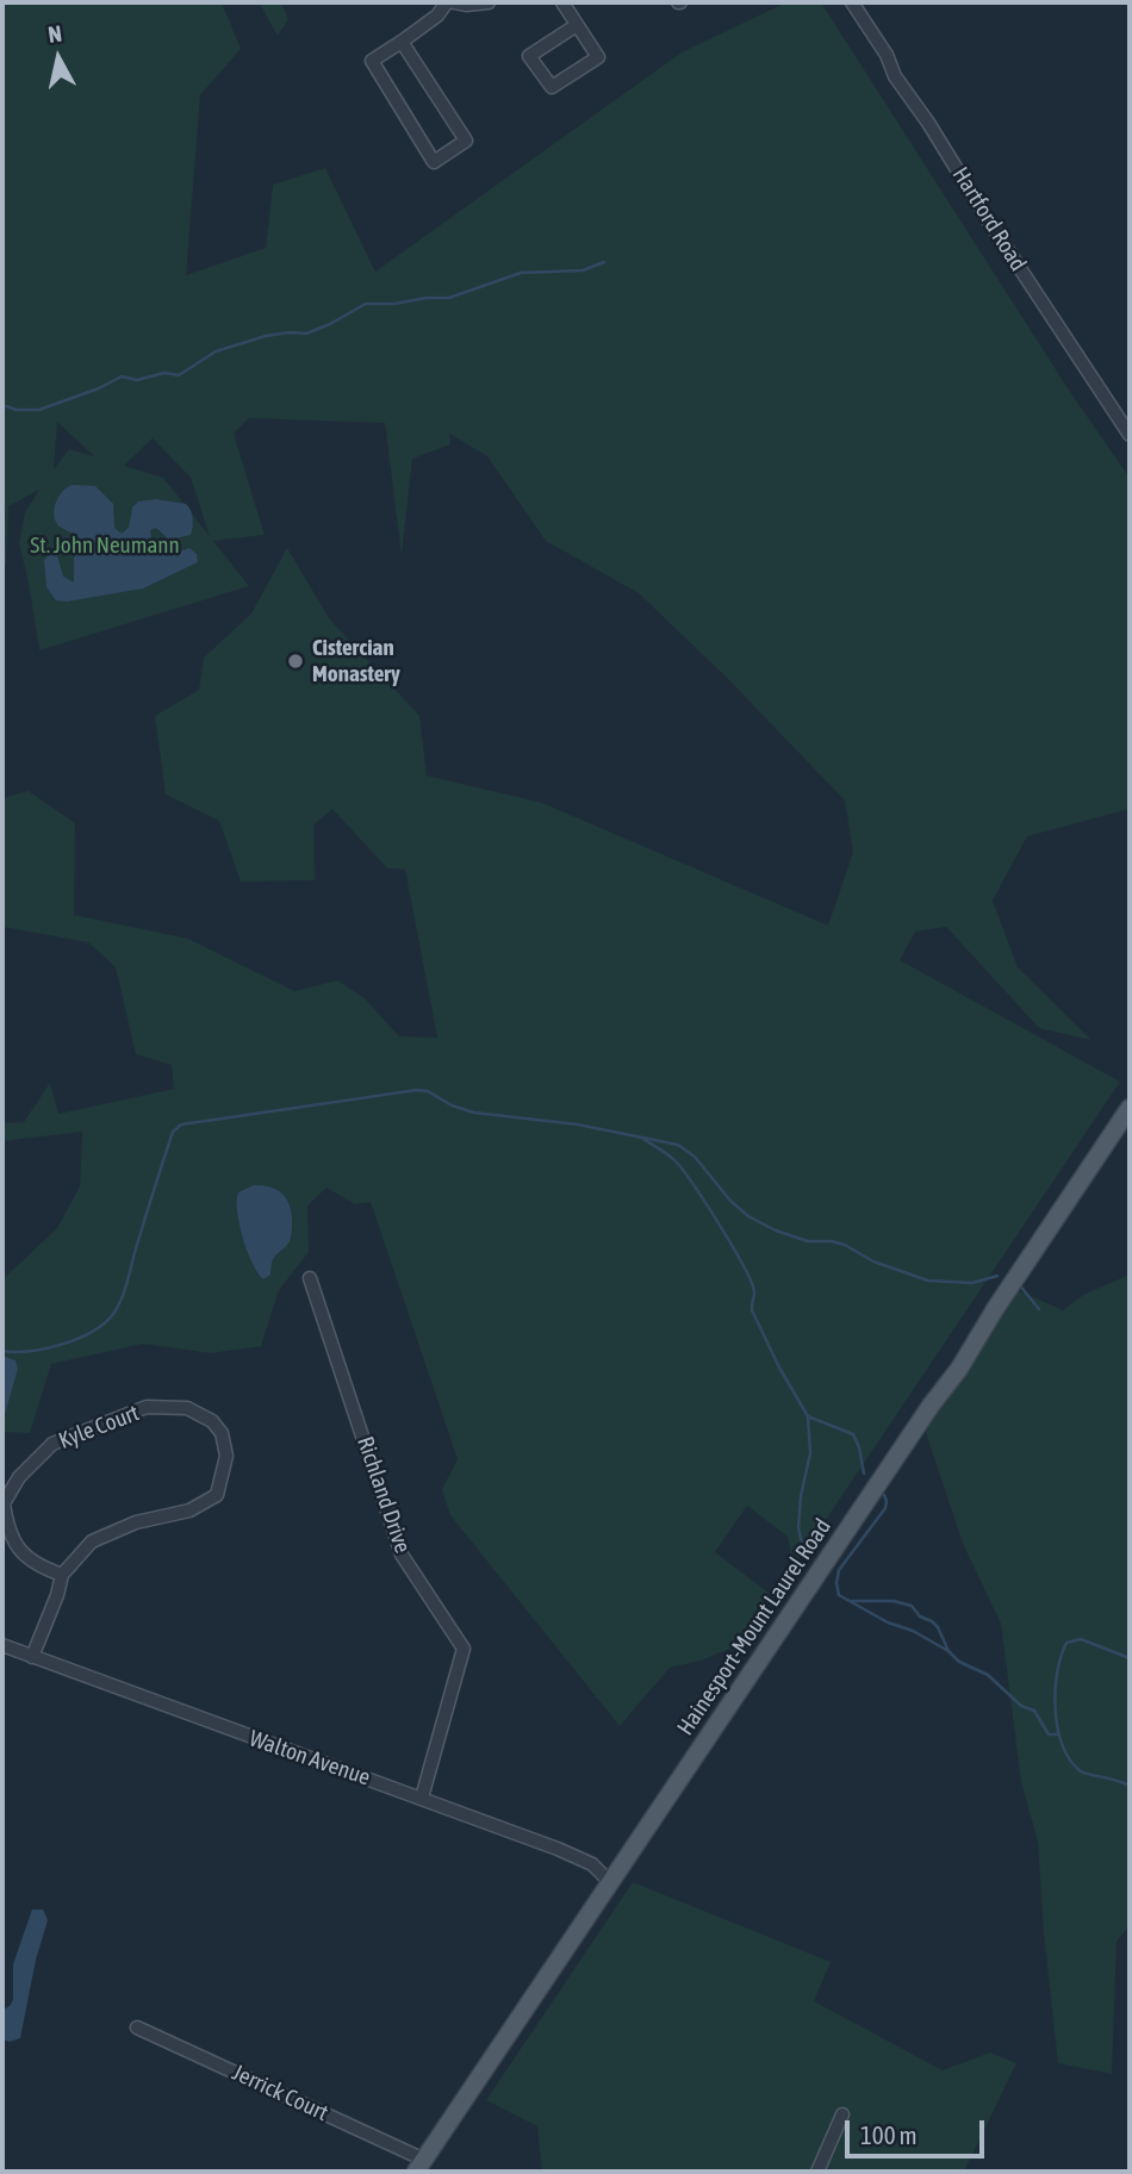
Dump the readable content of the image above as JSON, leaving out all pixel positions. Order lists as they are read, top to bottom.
{
  "streets": {
    "main road": ["Hainesport-Mount Laurel Road"],
    "street": [
      "Hartford Road",
      "Kyle Court",
      "Richland Drive",
      "Walton Avenue",
      "Jerrick Court"
    ]
  },
  "crossings": [
    ["Kyle Court", "Walton Avenue"],
    ["Richland Drive", "Walton Avenue"],
    ["Hainesport-Mount Laurel Road", "Walton Avenue"],
    ["Hainesport-Mount Laurel Road", "Jerrick Court"]
  ],
  "parks": ["St. John Neumann"],
  "places": ["Cistercian Monastery"],
  "scale_bar": "100 m",
  "north": "top"
}
